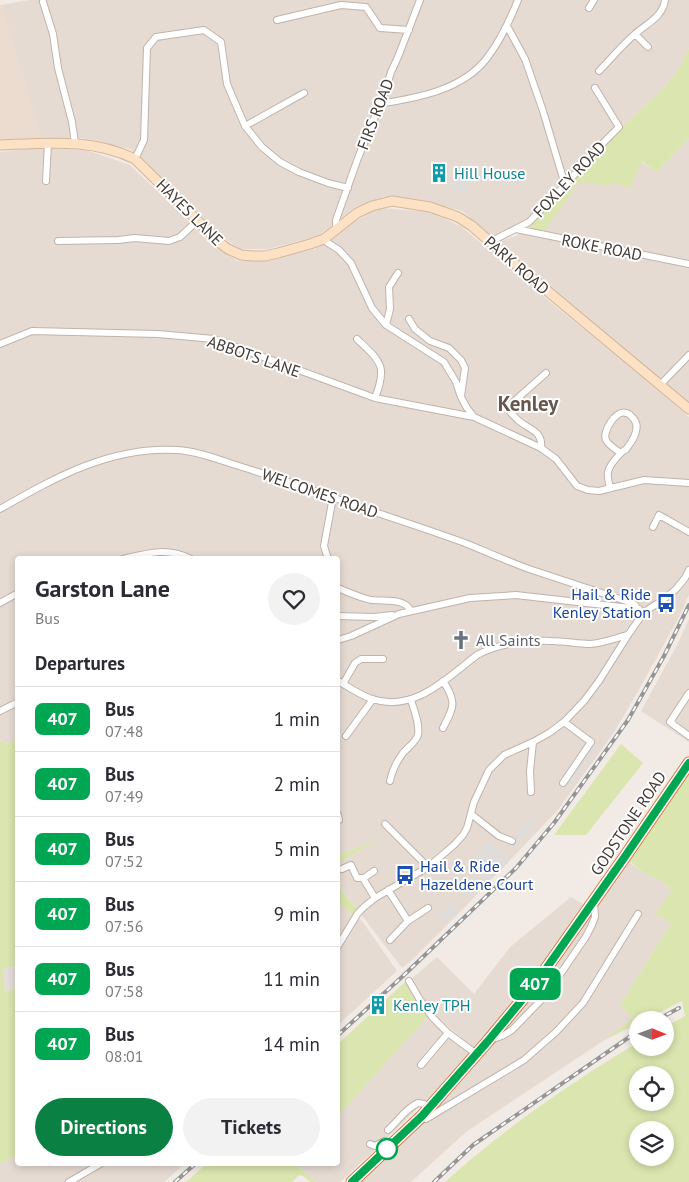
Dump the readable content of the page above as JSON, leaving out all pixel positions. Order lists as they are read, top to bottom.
{
  "streets": {
    "highway": ["GODSTONE ROAD"],
    "street": [
      "FIRS ROAD",
      "FOXLEY ROAD",
      "HAYES LANE",
      "ROKE ROAD",
      "PARK ROAD",
      "ABBOTS LANE",
      "WELCOMES ROAD"
    ]
  },
  "crossings": [
    ["FIRS ROAD", "PARK ROAD"],
    ["FOXLEY ROAD", "ROKE ROAD"],
    ["FOXLEY ROAD", "PARK ROAD"],
    ["HAYES LANE", "PARK ROAD"]
  ],
  "districts": ["Kenley"],
  "places": {
    "building": ["Hill House", "Kenley TPH"],
    "bus stop": ["Hail & Ride Kenley Station", "Hail & Ride Hazeldene Court"],
    "church": ["All Saints"]
  },
  "lines": ["bus line 407"],
  "north": "right",
  "page": {
    "on_map": "407",
    "heading": [
      ["Garston Lane", "Bus"],
      "Departures"
    ],
    "list": [
      {
        "mark": "407",
        "name": "Bus",
        "note": "07:48",
        "value": "1 min"
      },
      {
        "mark": "407",
        "name": "Bus",
        "note": "07:49",
        "value": "2 min"
      },
      {
        "mark": "407",
        "name": "Bus",
        "note": "07:52",
        "value": "5 min"
      },
      {
        "mark": "407",
        "name": "Bus",
        "note": "07:56",
        "value": "9 min"
      },
      {
        "mark": "407",
        "name": "Bus",
        "note": "07:58",
        "value": "11 min"
      },
      {
        "mark": "407",
        "name": "Bus",
        "note": "08:01",
        "value": "14 min"
      }
    ],
    "buttons": ["Directions", "Tickets"]
  }
}
